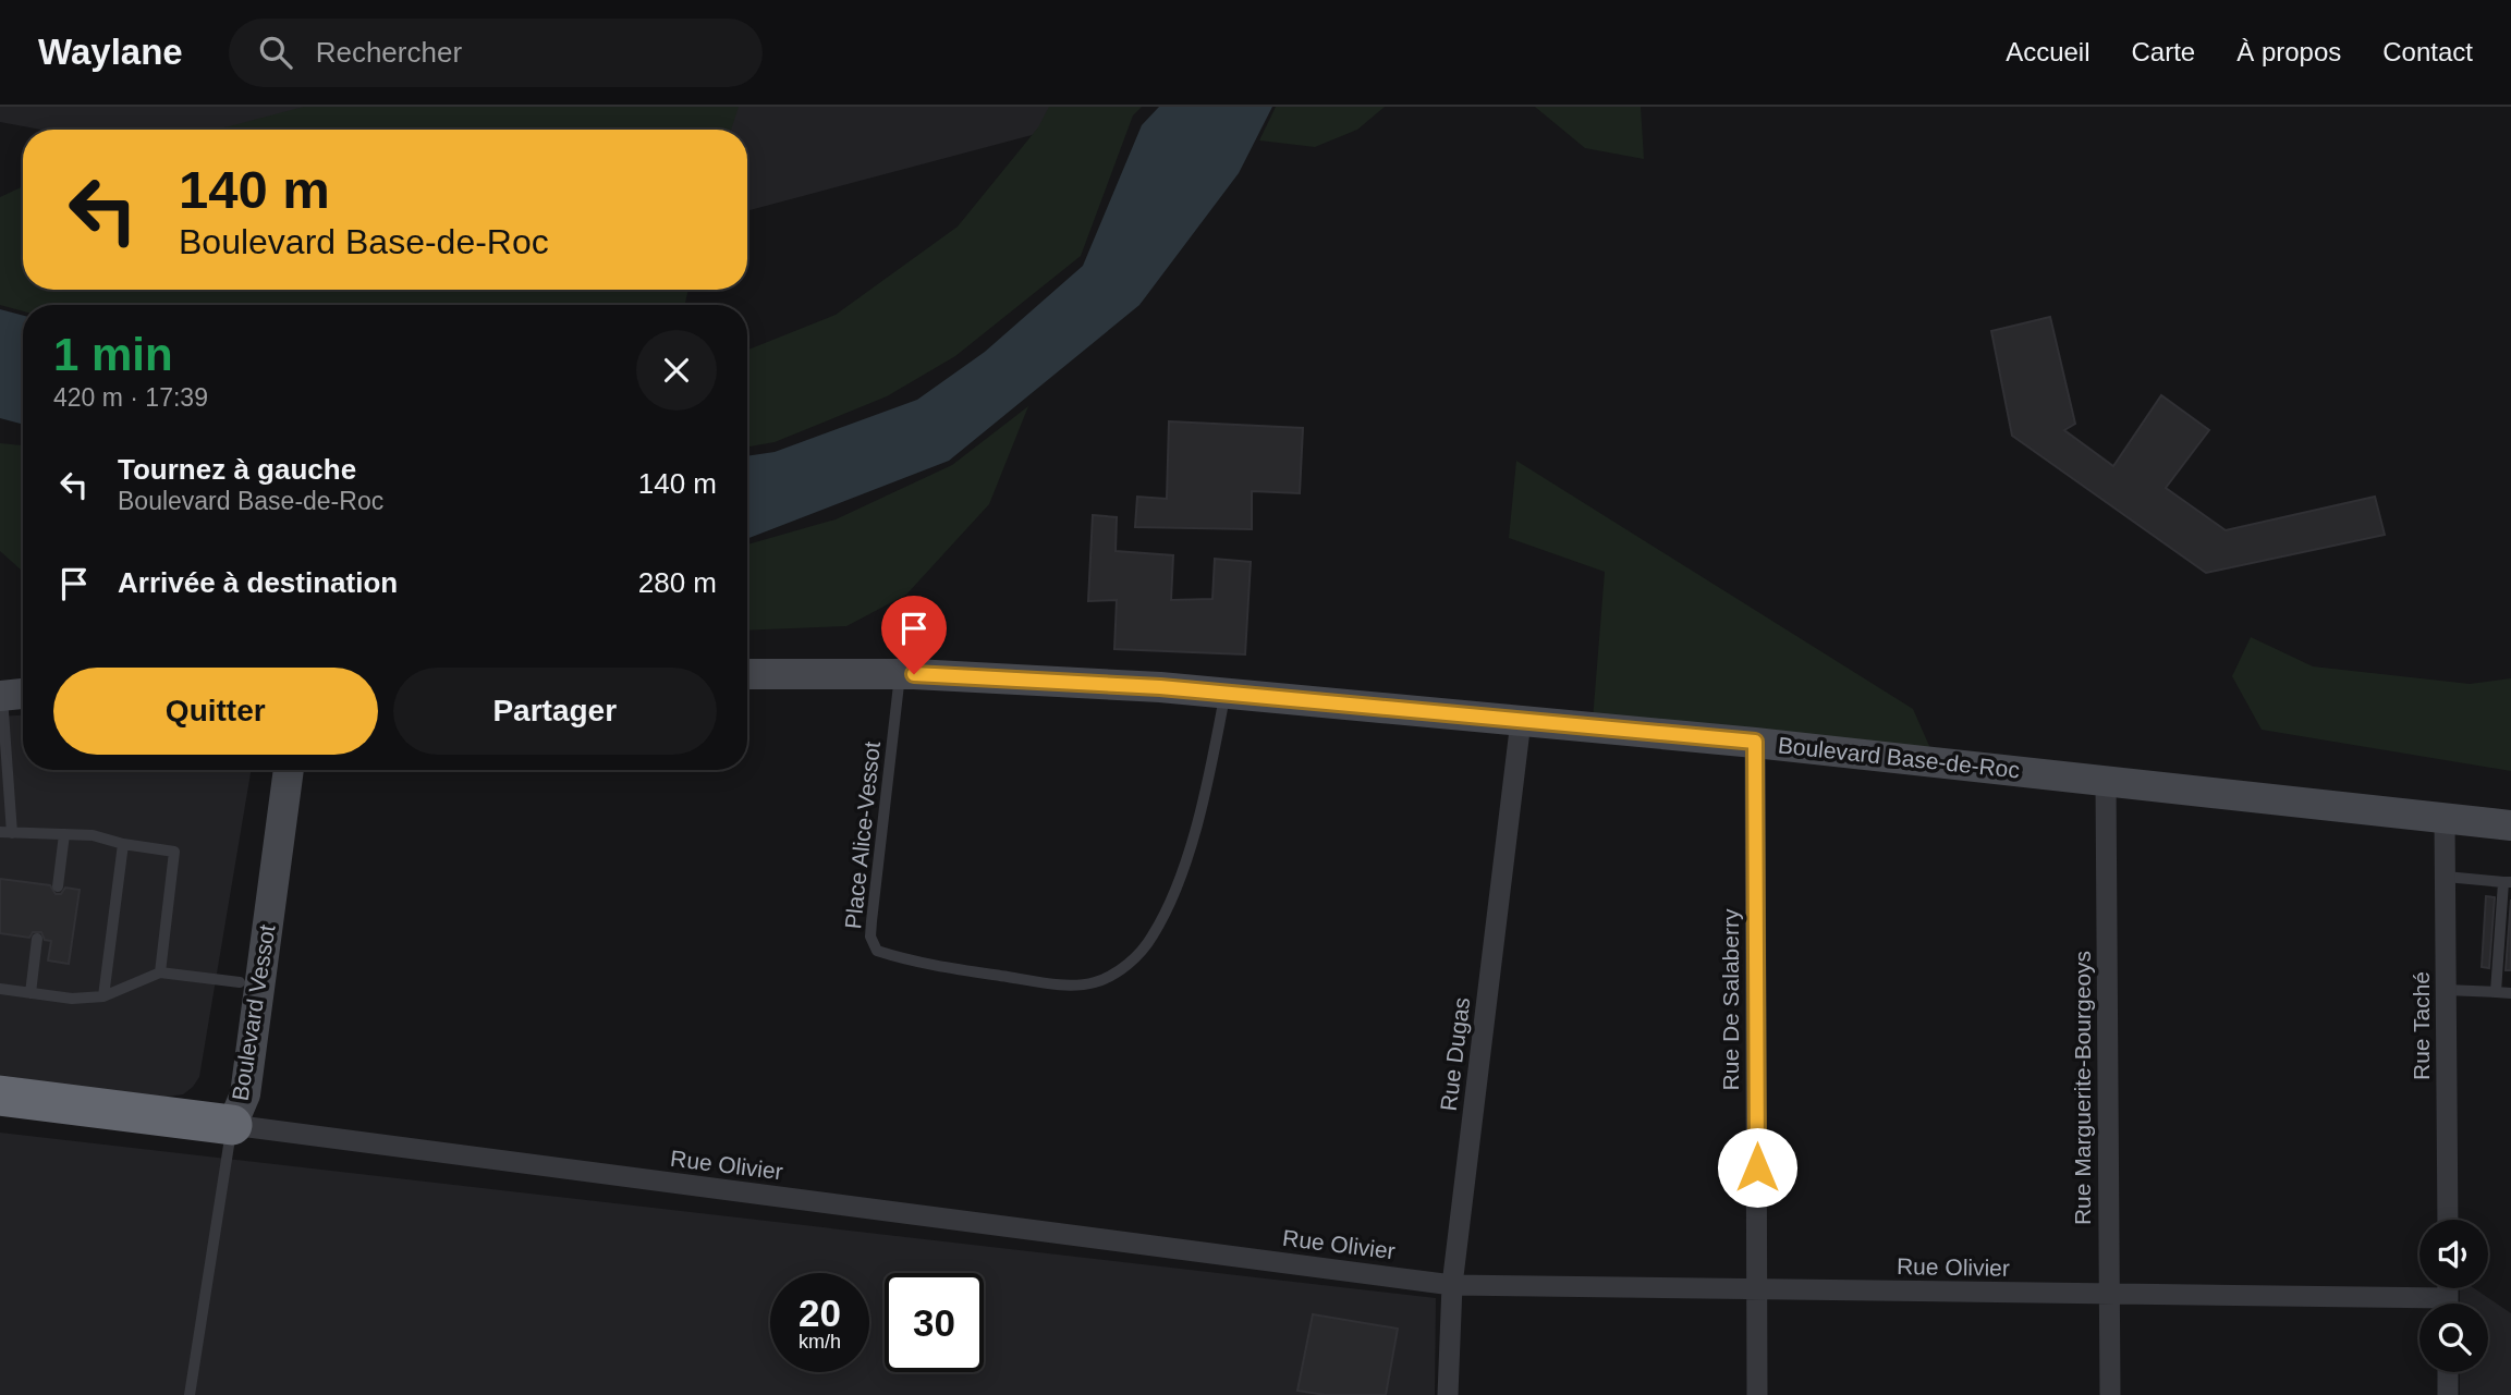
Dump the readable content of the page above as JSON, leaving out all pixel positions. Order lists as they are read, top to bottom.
{
  "streets": {
    "street": [
      "Boulevard Base-de-Roc",
      "Rue De Salaberry",
      "Boulevard Vessot",
      "Rue Taché",
      "Rue Dugas",
      "Rue Marguerite-Bourgeoys",
      "Rue Olivier"
    ],
    "lane": ["Place Alice-Vessot"]
  },
  "crossings": [
    ["Boulevard Base-de-Roc", "Place Alice-Vessot"],
    ["Boulevard Base-de-Roc", "Rue De Salaberry"],
    ["Boulevard Base-de-Roc", "Rue Taché"],
    ["Boulevard Base-de-Roc", "Rue Dugas"],
    ["Boulevard Base-de-Roc", "Rue Marguerite-Bourgeoys"],
    ["Rue De Salaberry", "Rue Olivier"],
    ["Boulevard Vessot", "Rue Olivier"],
    ["Rue Dugas", "Rue Olivier"],
    ["Rue Marguerite-Bourgeoys", "Rue Olivier"]
  ],
  "page": {
    "header": "Waylane",
    "search": "Rechercher",
    "nav": [
      "Accueil",
      "Carte",
      "À propos",
      "Contact"
    ],
    "turn": ["140 m", "Boulevard Base-de-Roc"],
    "heading": ["1 min", "420 m · 17:39"],
    "list": [
      {
        "name": "Tournez à gauche",
        "note": "Boulevard Base-de-Roc",
        "value": "140 m"
      },
      {
        "name": "Arrivée à destination",
        "value": "280 m"
      }
    ],
    "buttons": ["Quitter", "Partager"],
    "speed": "20 km/h",
    "limit": "30"
  }
}
